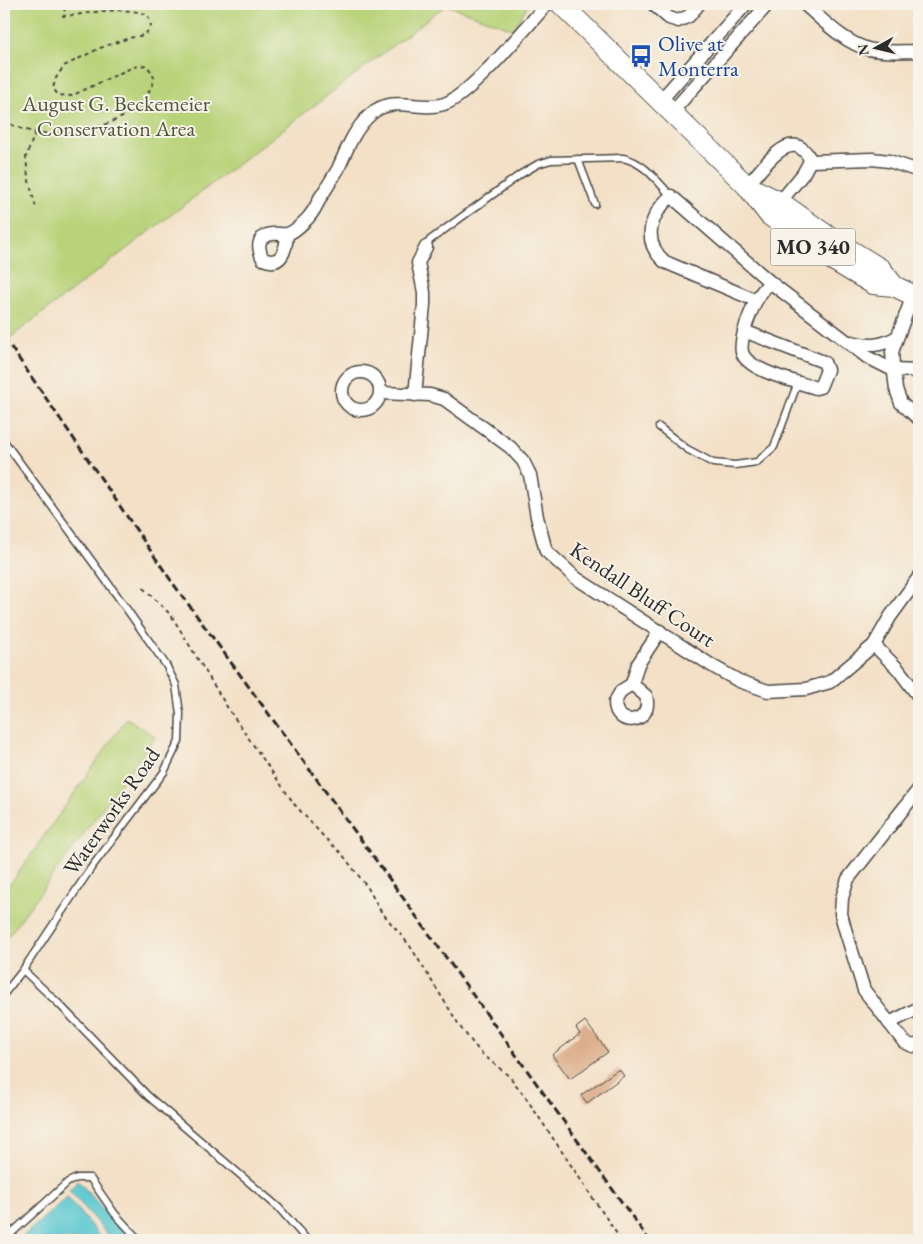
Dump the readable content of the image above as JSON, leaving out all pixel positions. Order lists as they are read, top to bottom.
{
  "streets": {
    "main road": ["MO 340"],
    "street": ["Kendall Bluff Court"],
    "lane": ["Waterworks Road"]
  },
  "parks": ["August G. Beckemeier Conservation Area"],
  "places": {
    "bus stop": ["Olive at Monterra"]
  },
  "north": "left"
}
